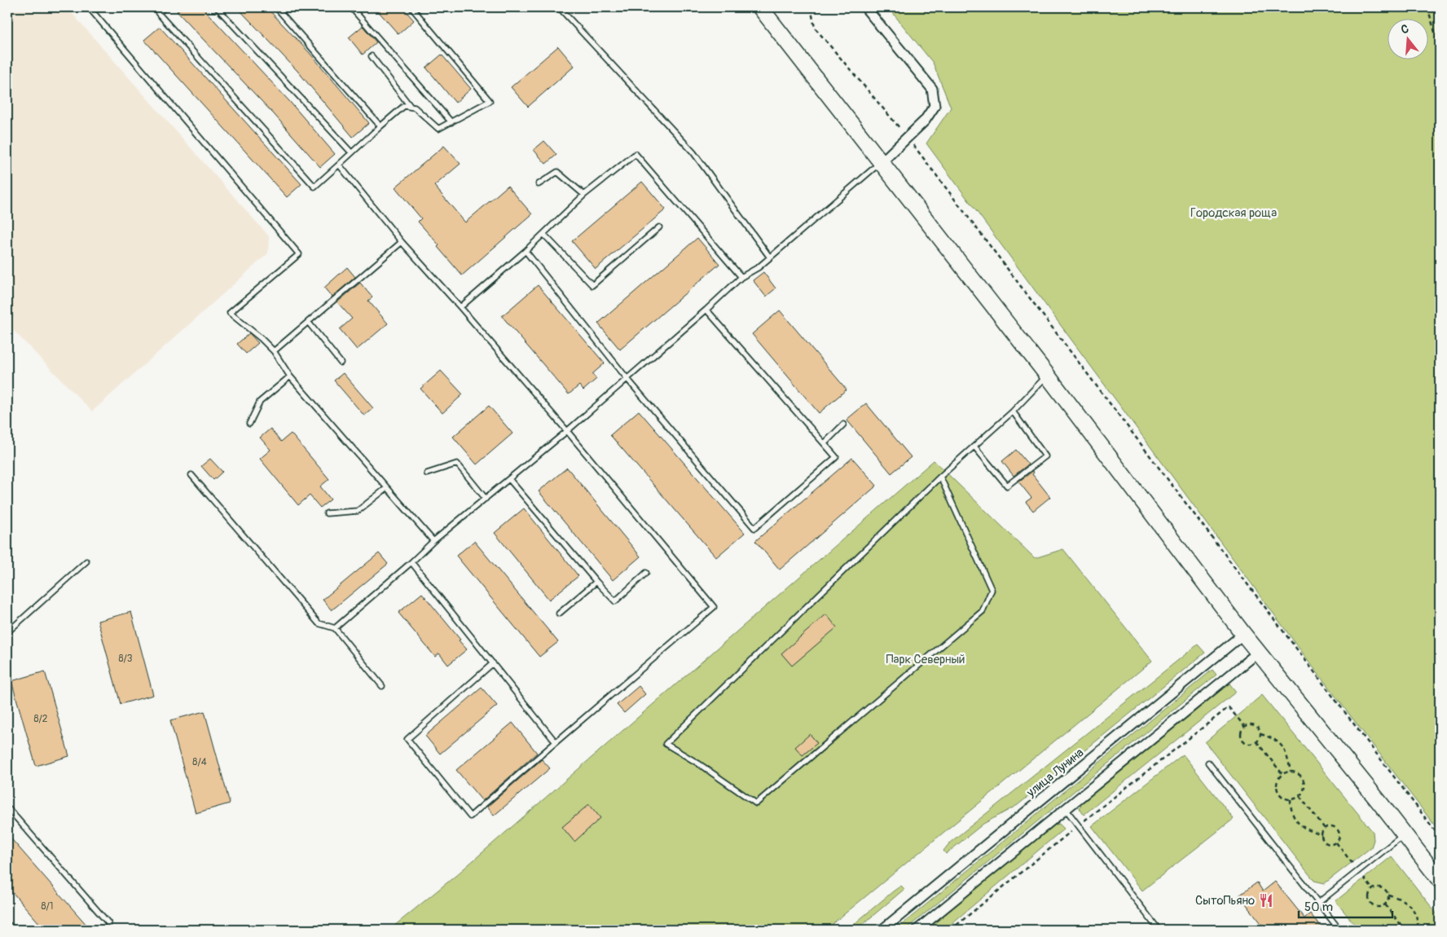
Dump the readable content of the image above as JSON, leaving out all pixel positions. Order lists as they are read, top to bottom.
{
  "streets": {
    "street": ["улица Лунина"]
  },
  "parks": ["Городская роща", "Парк Северный"],
  "places": {
    "restaurant": ["СытоПьяно"]
  },
  "house_numbers": [
    "8/3",
    "8/2",
    "8/4",
    "8/1"
  ],
  "scale_bar": "50 m",
  "north": "top"
}
